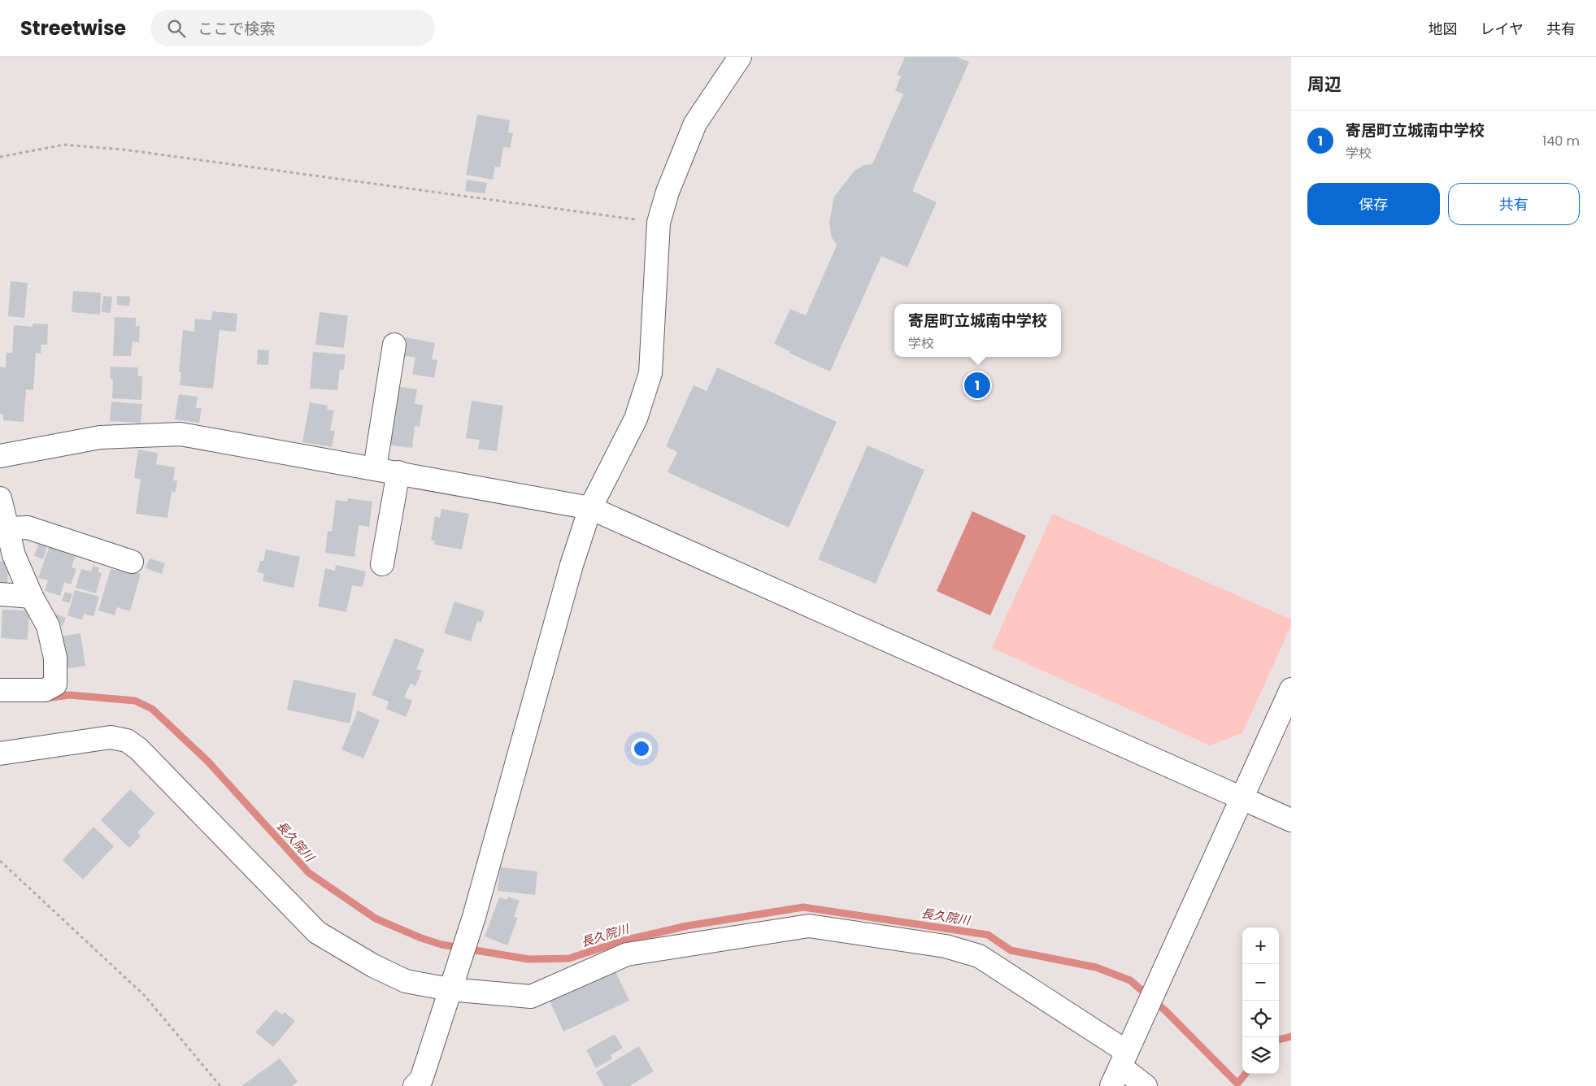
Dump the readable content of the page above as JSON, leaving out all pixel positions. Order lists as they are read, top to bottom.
{
  "water": ["長久院川"],
  "page": {
    "header": "Streetwise",
    "search": "ここで検索",
    "nav": ["地図", "レイヤ", "共有"],
    "heading": "周辺",
    "list": [
      {
        "mark": "1",
        "name": "寄居町立城南中学校",
        "note": "学校",
        "value": "140 m"
      }
    ],
    "buttons": ["保存", "共有"],
    "popup": ["寄居町立城南中学校", "学校"],
    "pins": "1",
    "map_buttons": ["+", "−"]
  }
}
